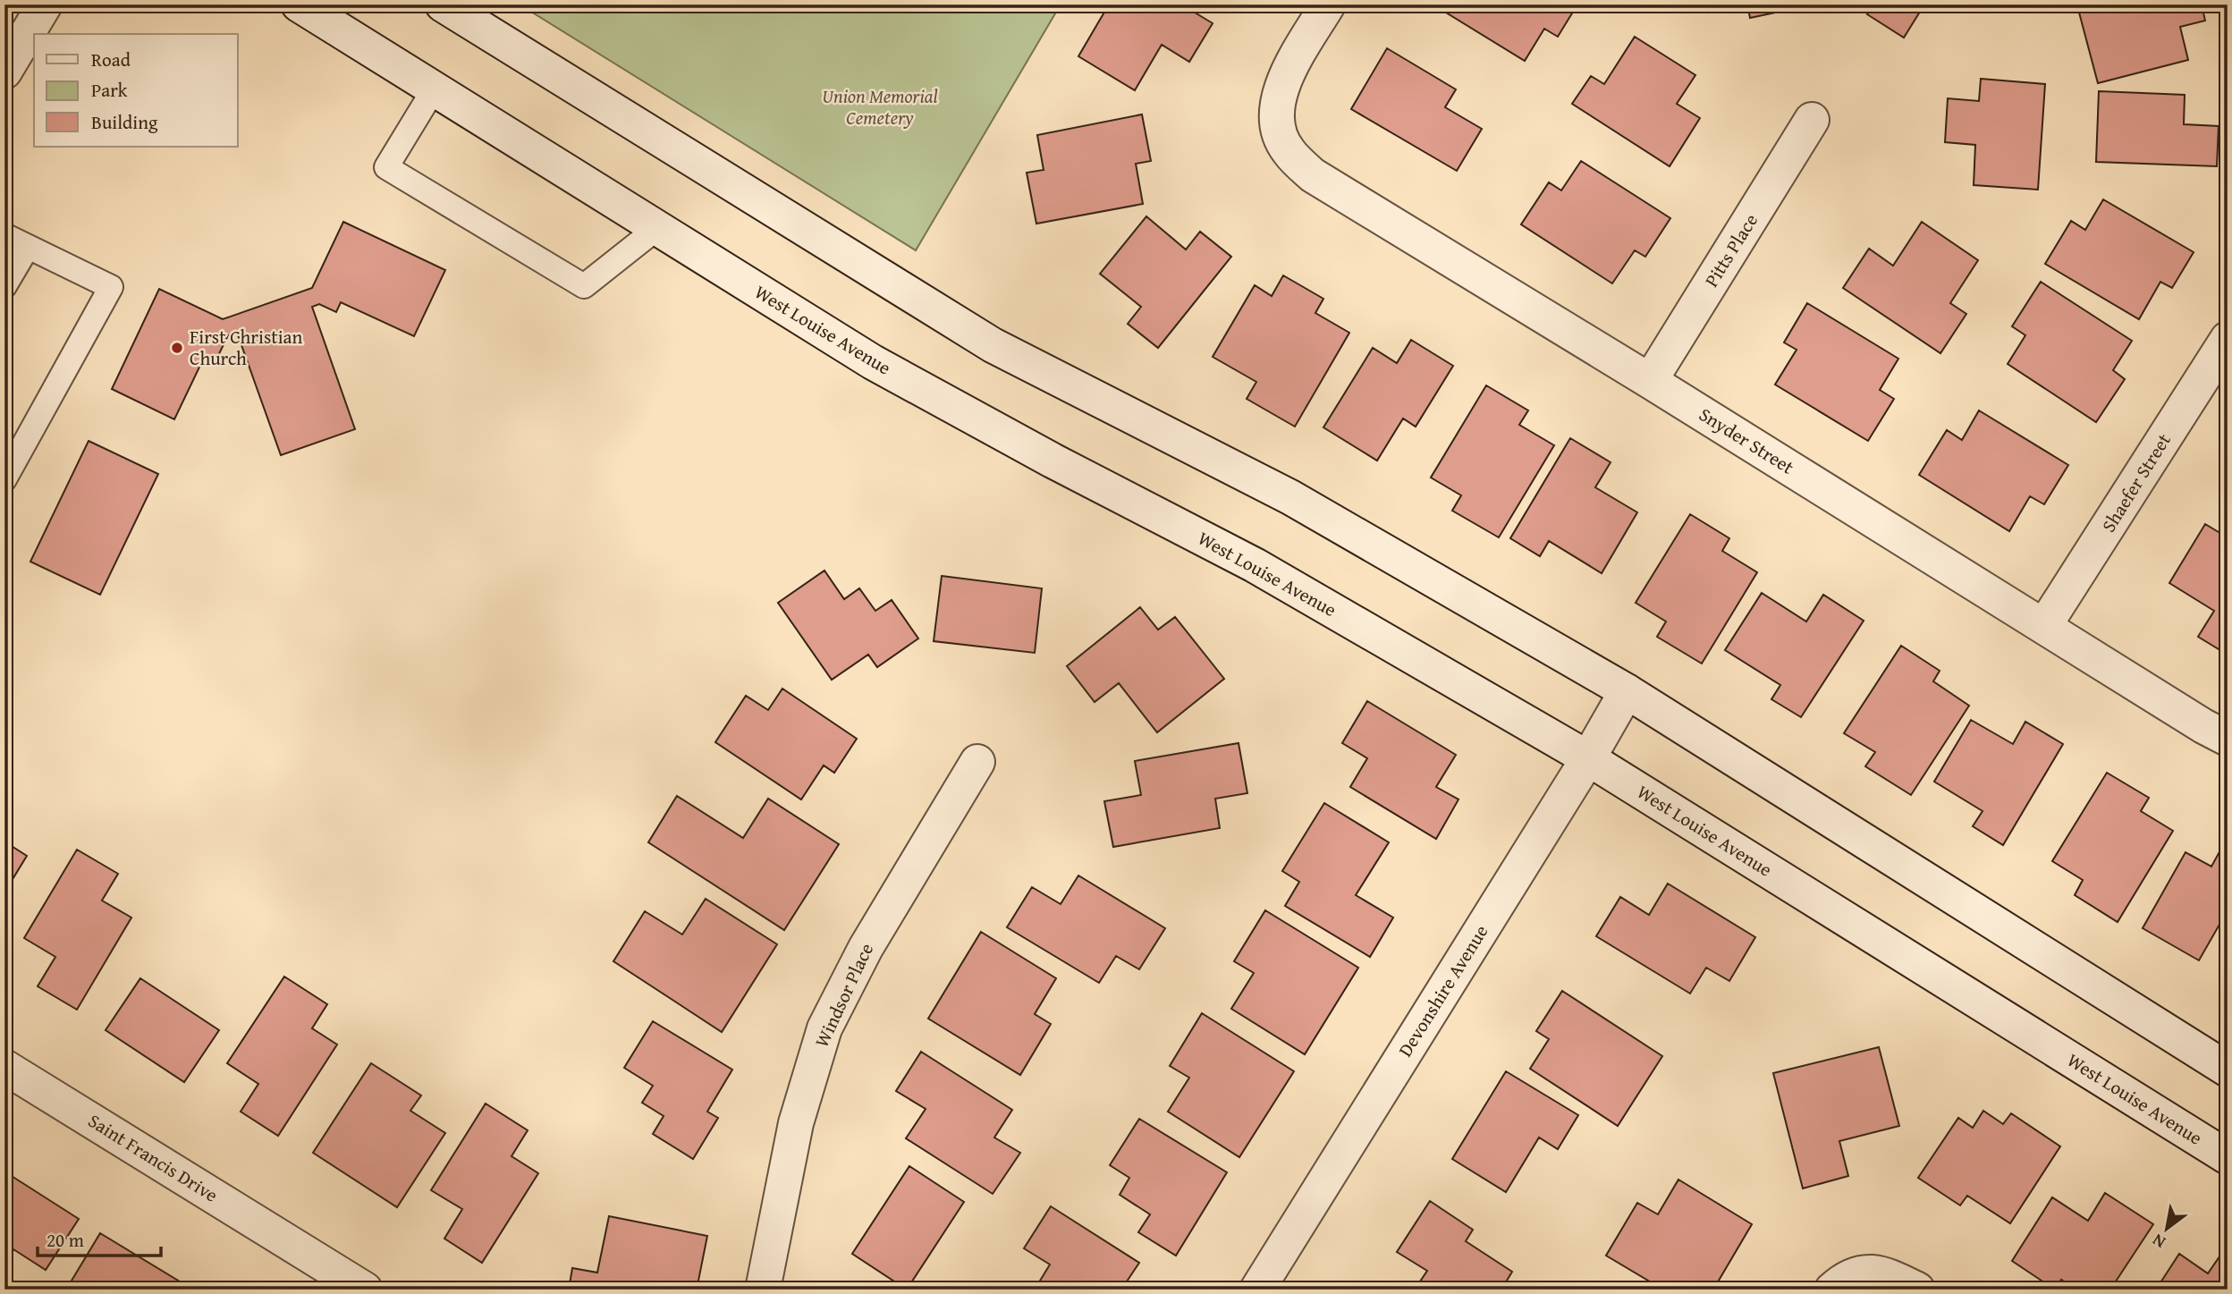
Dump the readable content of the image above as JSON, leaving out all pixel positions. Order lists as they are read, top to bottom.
{
  "streets": {
    "main road": [
      "Pitts Place",
      "West Louise Avenue",
      "Snyder Street",
      "Shaefer Street",
      "Devonshire Avenue",
      "Windsor Place",
      "Saint Francis Drive"
    ]
  },
  "crossings": [
    ["Pitts Place", "Snyder Street"],
    ["West Louise Avenue", "Devonshire Avenue"],
    ["Snyder Street", "Shaefer Street"]
  ],
  "parks": ["Union Memorial Cemetery"],
  "places": ["First Christian Church"],
  "legend": ["Road", "Park", "Building"],
  "scale_bar": "20 m",
  "north": "bottom left"
}
